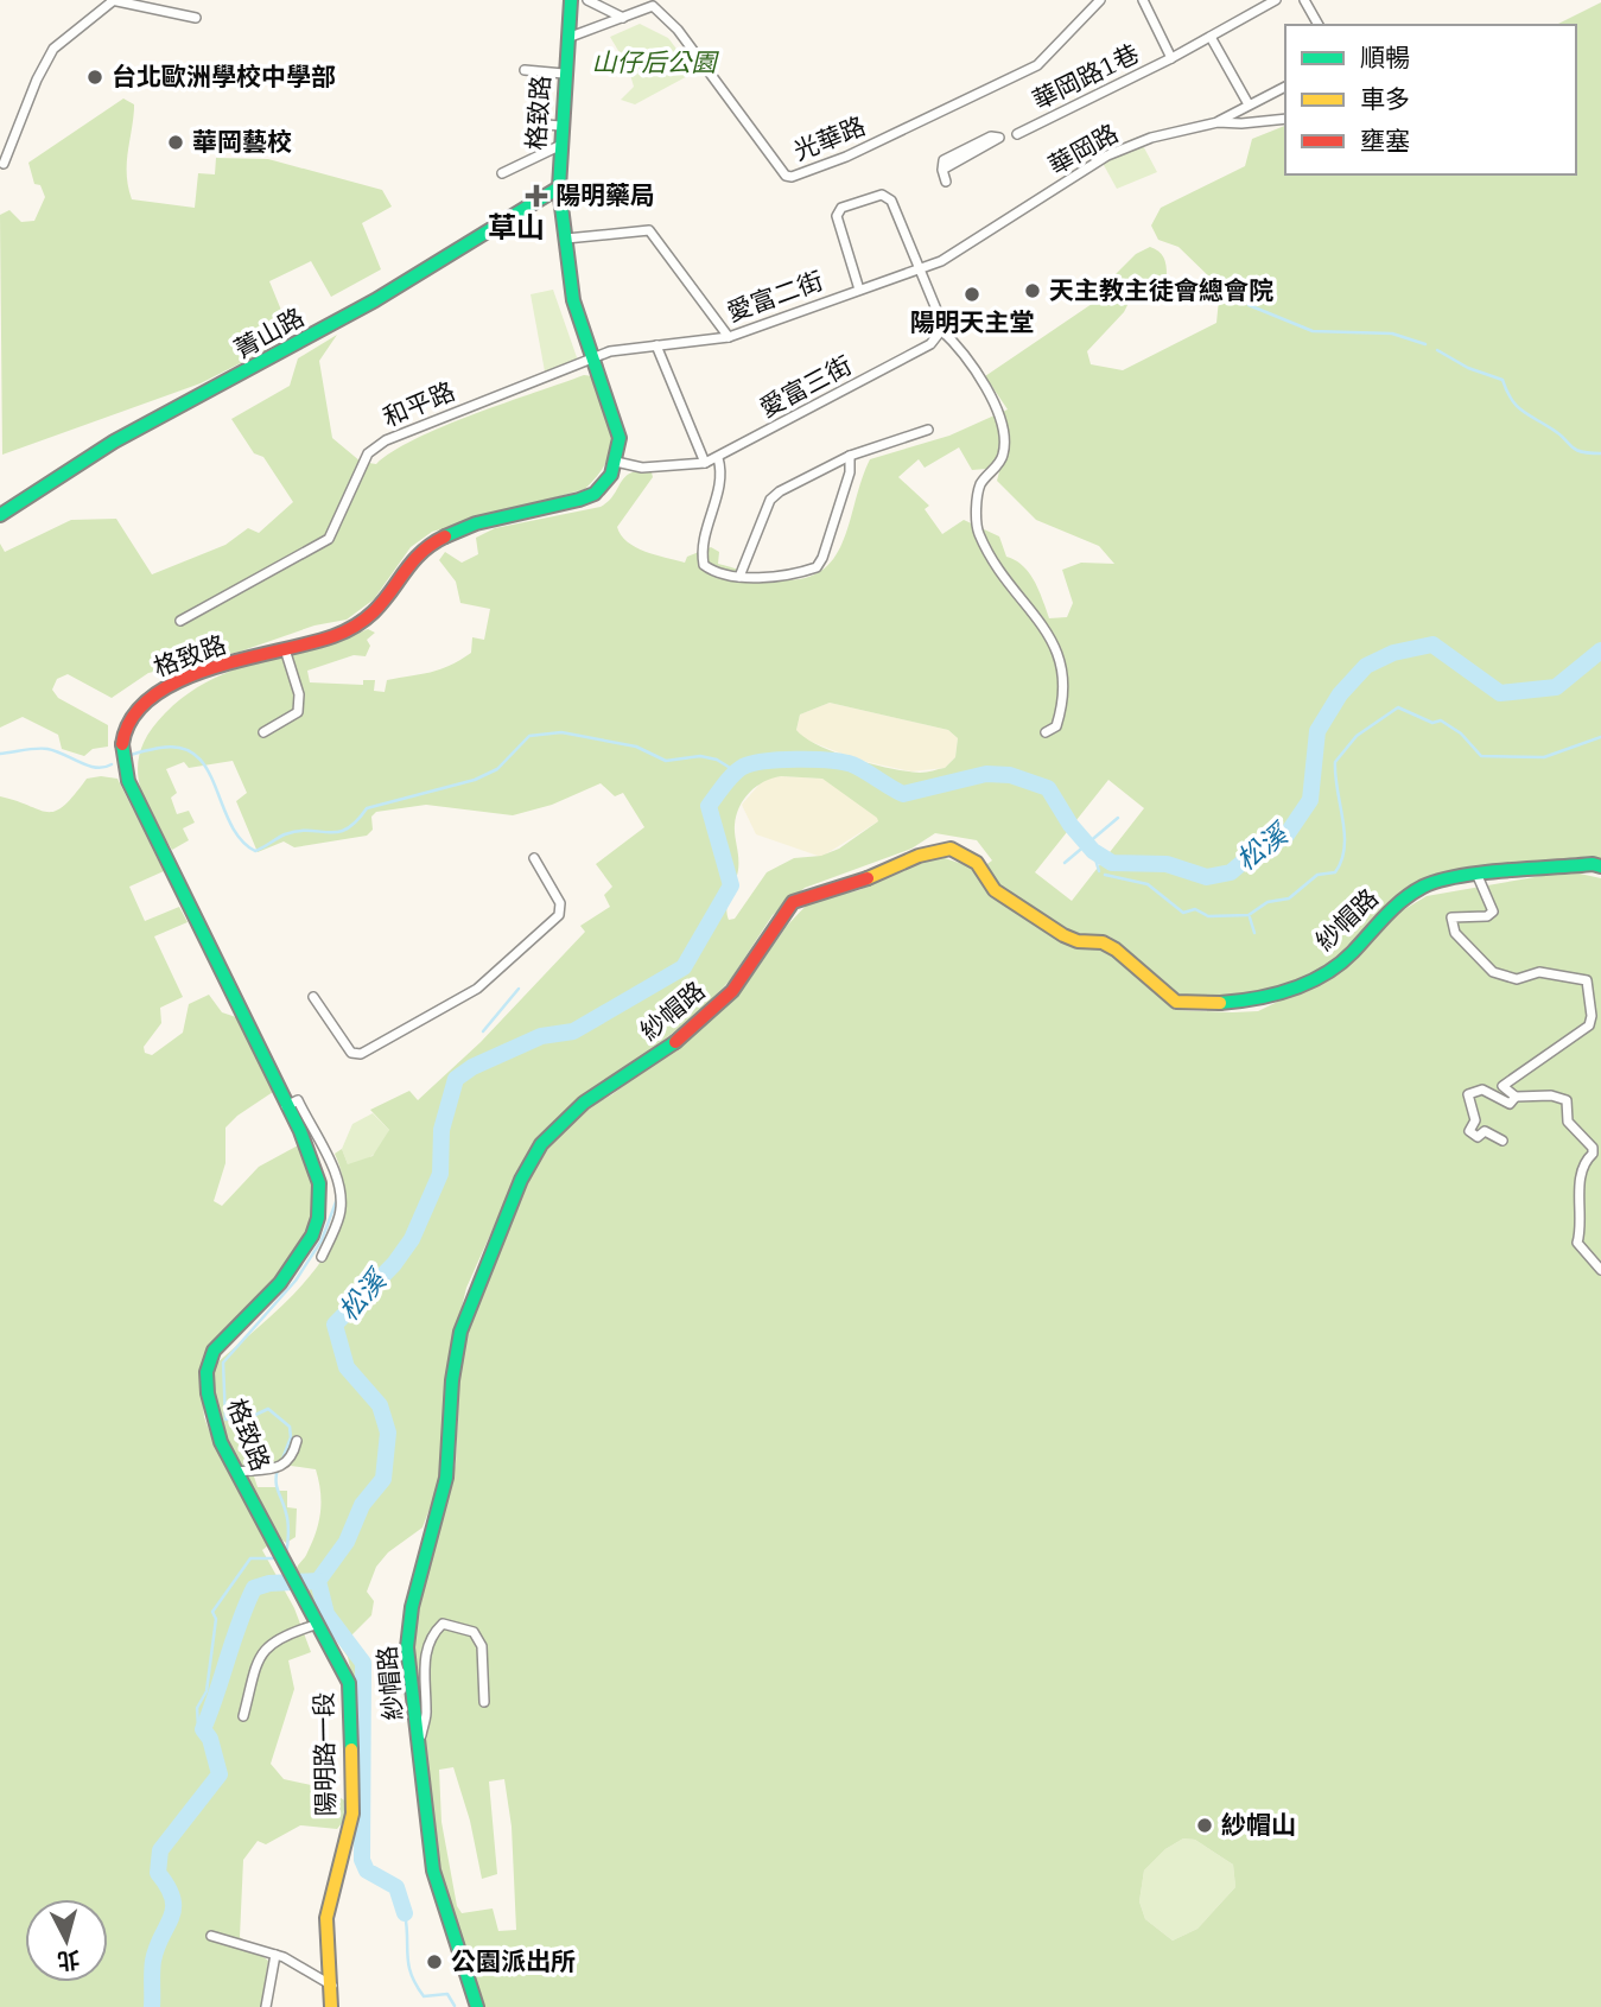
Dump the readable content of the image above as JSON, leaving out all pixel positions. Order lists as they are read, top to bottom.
{
  "streets": {
    "street": [
      "華岡路1巷",
      "格致路",
      "光華路",
      "華岡路",
      "愛富二街",
      "菁山路",
      "愛富三街",
      "和平路",
      "紗帽路",
      "陽明路一段"
    ]
  },
  "crossings": [
    ["格致路", "愛富二街"],
    ["格致路", "菁山路"],
    ["格致路", "愛富三街"],
    ["格致路", "和平路"],
    ["格致路", "陽明路一段"],
    ["華岡路", "愛富二街"],
    ["愛富二街", "和平路"]
  ],
  "districts": ["草山"],
  "water": ["松溪"],
  "parks": ["山仔后公園"],
  "places": {
    "other": [
      "台北歐洲學校中學部",
      "華岡藝校",
      "天主教主徒會總會院",
      "陽明天主堂",
      "紗帽山",
      "公園派出所"
    ],
    "health": ["陽明藥局"]
  },
  "legend": ["順暢", "車多", "壅塞"],
  "north": "bottom"
}
